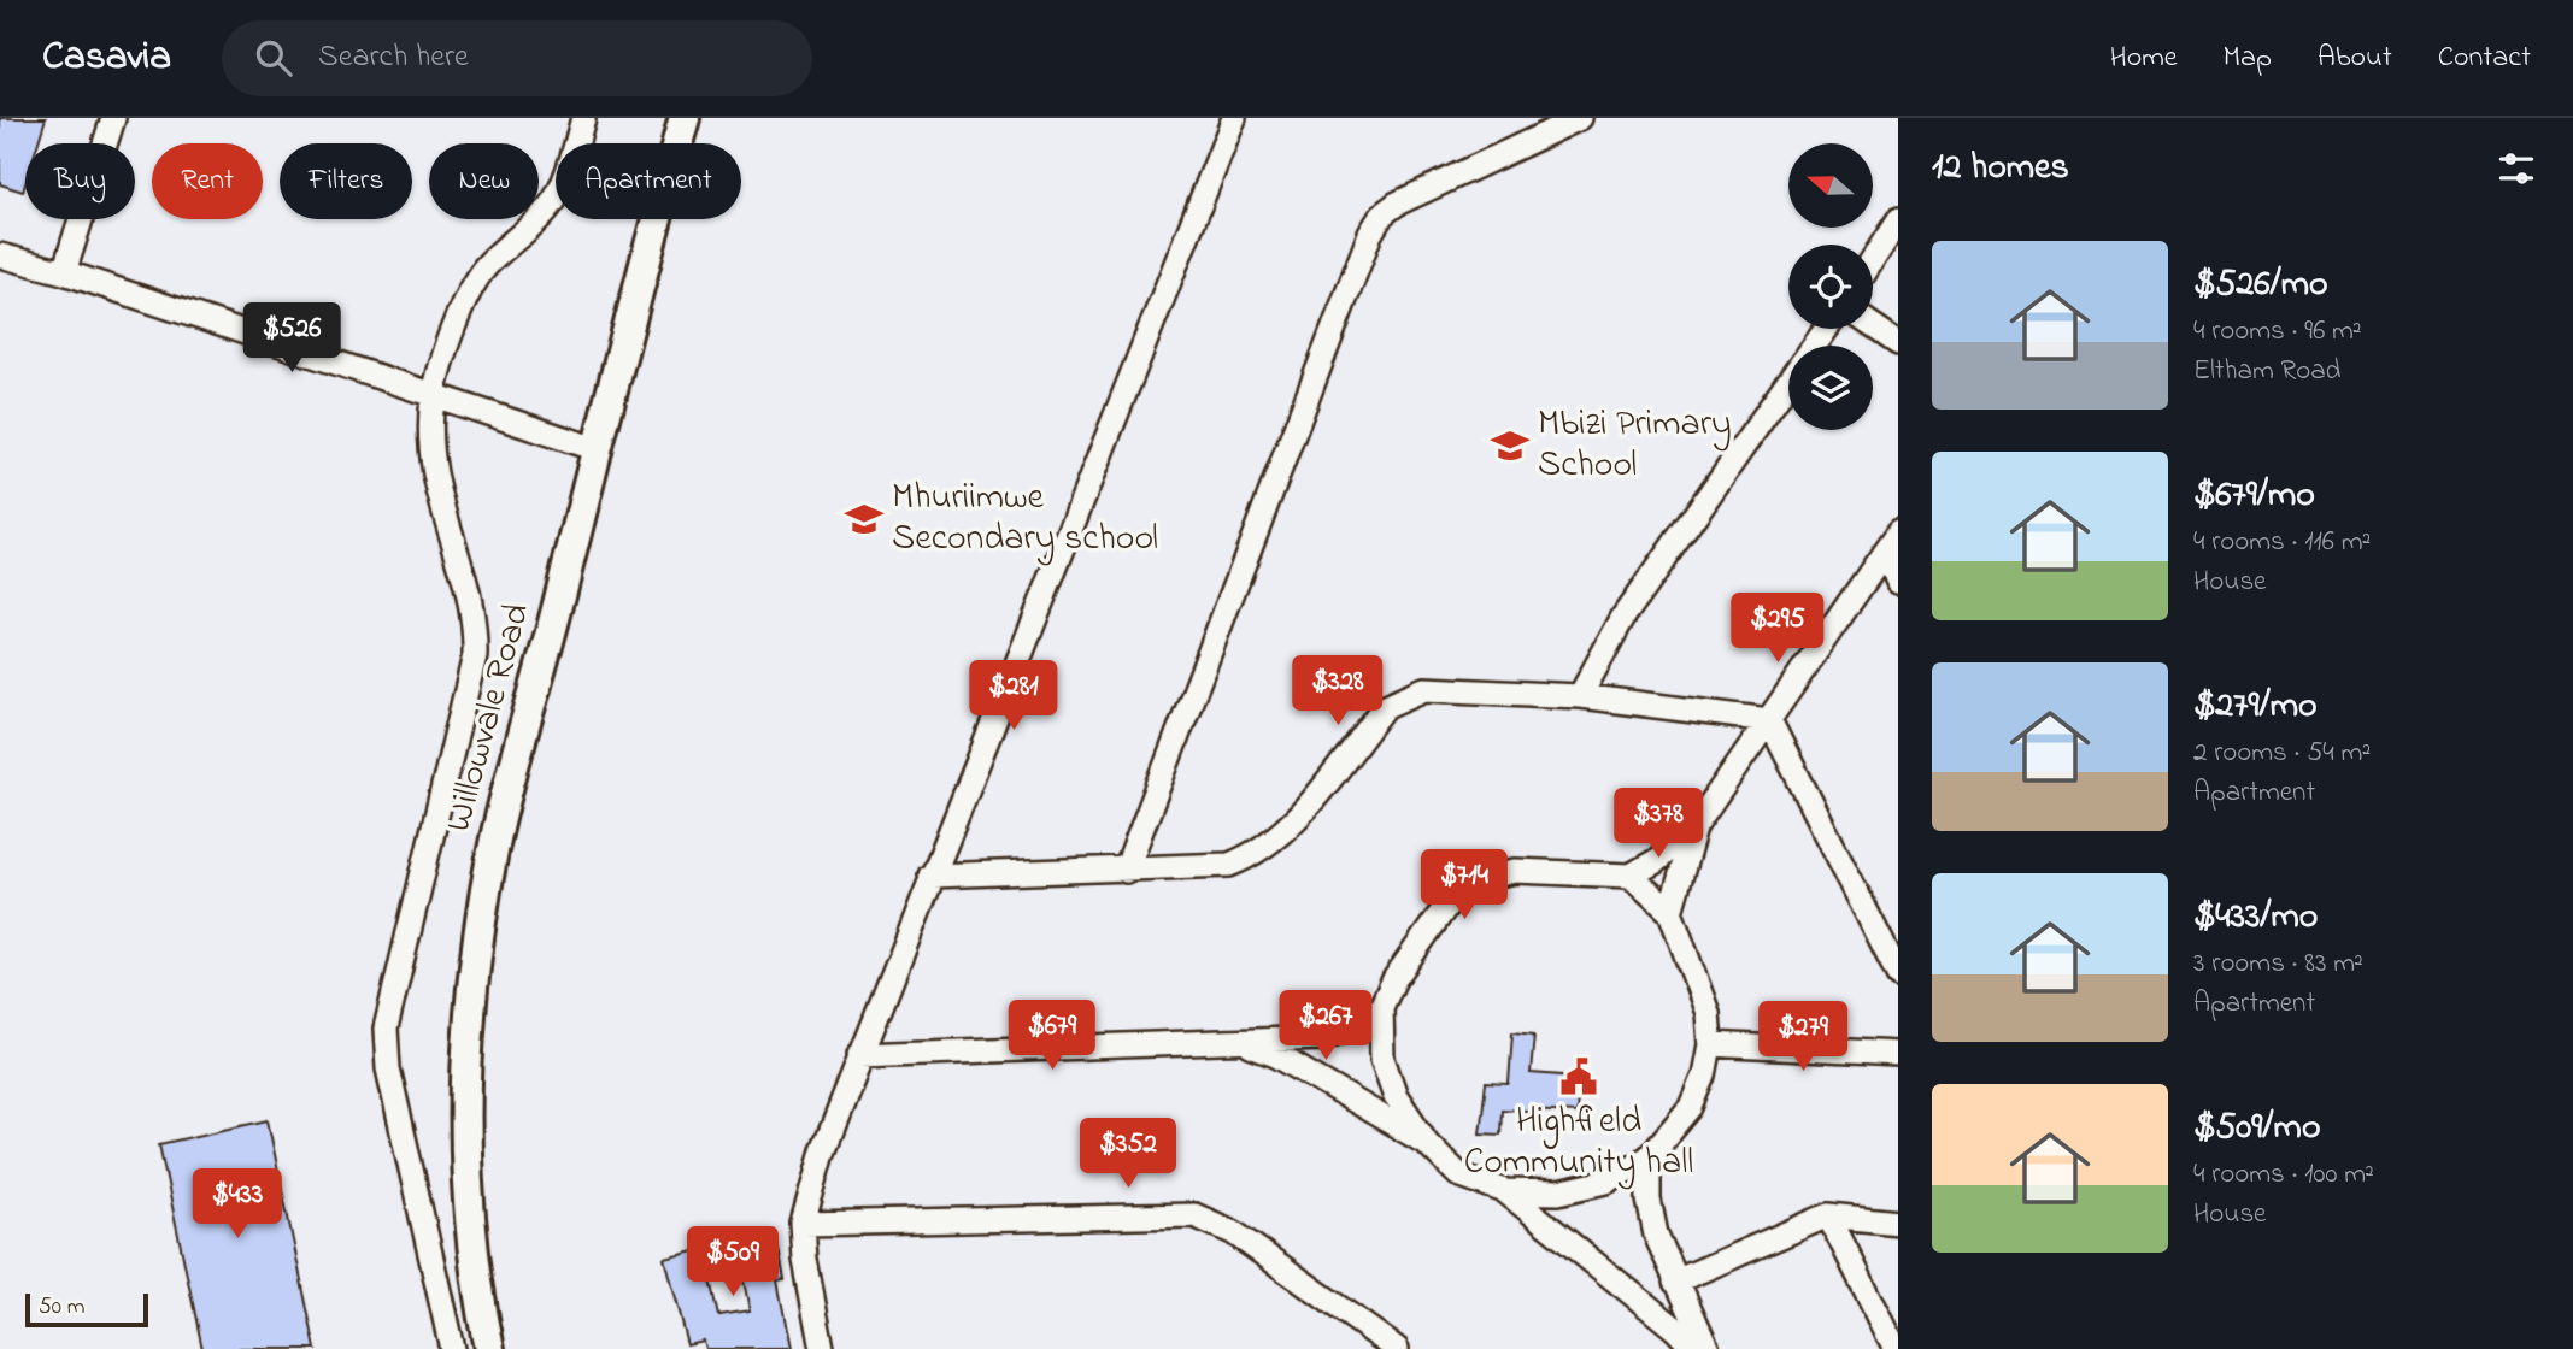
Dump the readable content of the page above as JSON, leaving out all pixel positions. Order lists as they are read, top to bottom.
{
  "streets": {
    "main road": ["Willowvale Road"]
  },
  "places": {
    "school or university": ["Mbizi Primary School", "Mhuriimwe Secondary school"],
    "public building": ["Highfield Community hall"]
  },
  "scale_bar": "50 m",
  "north": "left",
  "page": {
    "header": "Casavia",
    "search": "Search here",
    "nav": [
      "Home",
      "Map",
      "About",
      "Contact"
    ],
    "heading": "12 homes",
    "chip": [
      "Buy",
      "Rent",
      "Filters",
      "New",
      "Apartment"
    ],
    "list": [
      {
        "name": "$526/mo",
        "note": "4 rooms · 96 m² · Eltham Road"
      },
      {
        "name": "$679/mo",
        "note": "4 rooms · 116 m² · House"
      },
      {
        "name": "$279/mo",
        "note": "2 rooms · 54 m² · Apartment"
      },
      {
        "name": "$433/mo",
        "note": "3 rooms · 83 m² · Apartment"
      },
      {
        "name": "$509/mo",
        "note": "4 rooms · 100 m² · House"
      }
    ],
    "price": [
      "$526",
      "$295",
      "$328",
      "$281",
      "$378",
      "$714",
      "$267",
      "$679",
      "$279",
      "$352",
      "$433",
      "$509"
    ],
    "scale": "50 m"
  }
}
